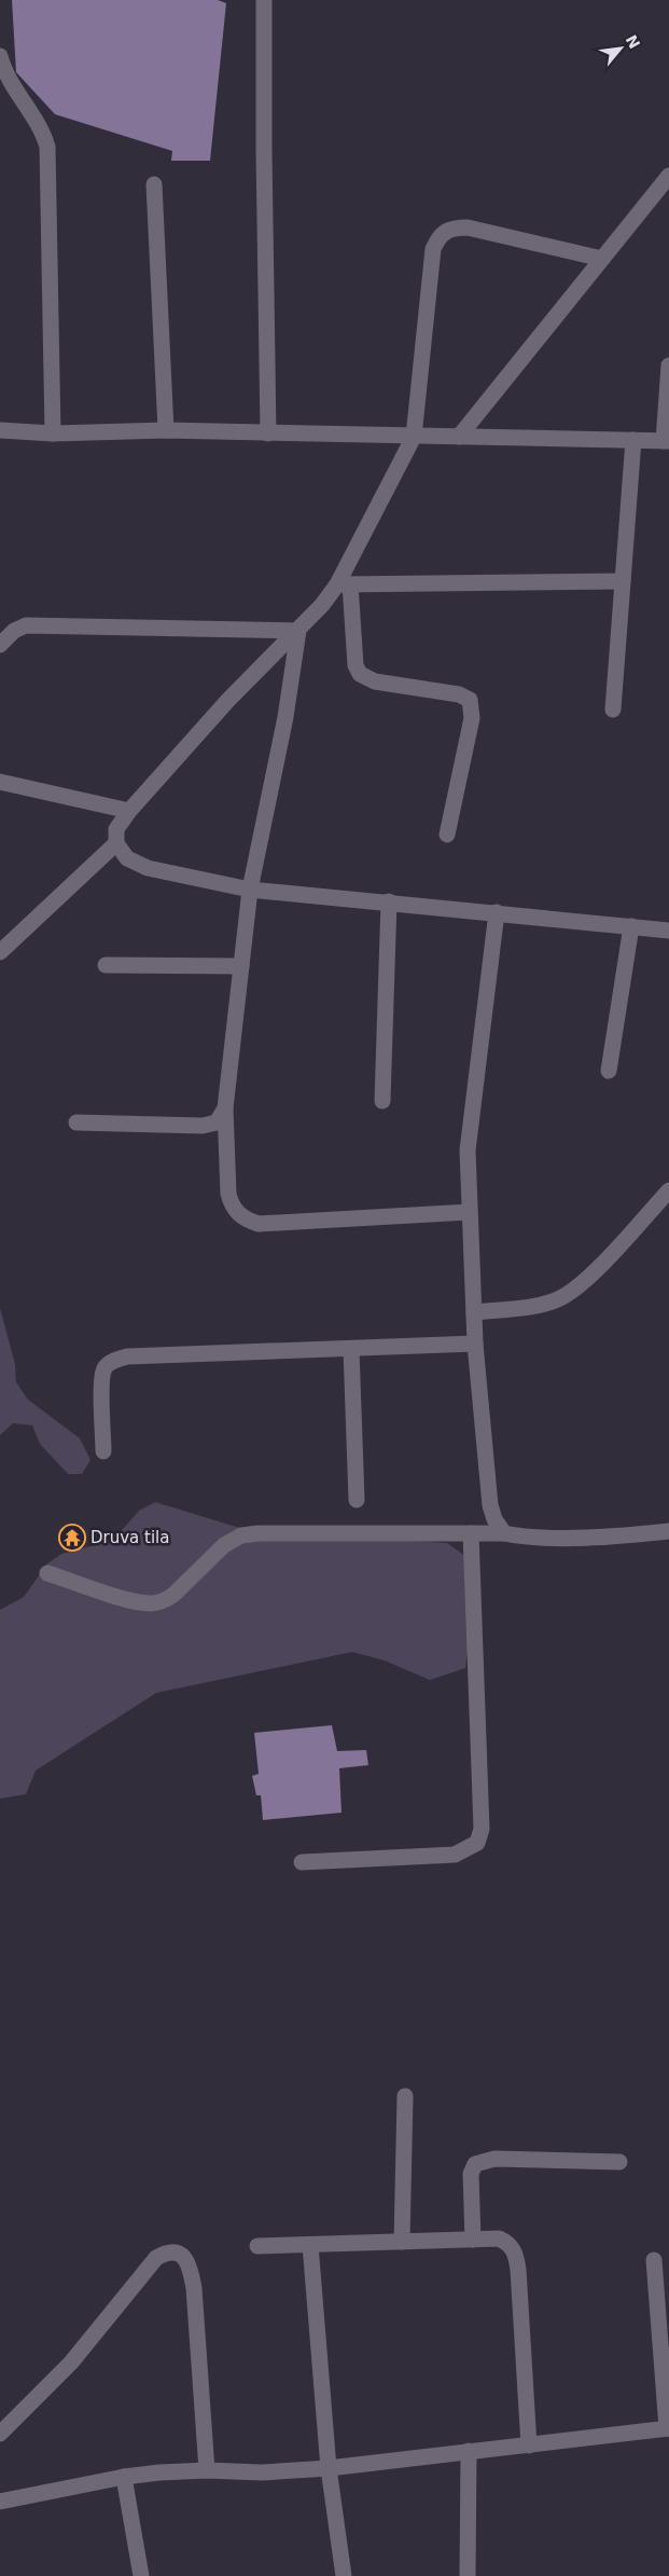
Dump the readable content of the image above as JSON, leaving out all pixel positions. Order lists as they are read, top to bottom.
{
  "places": {
    "temple": ["Druva tila"]
  },
  "north": "top right"
}
